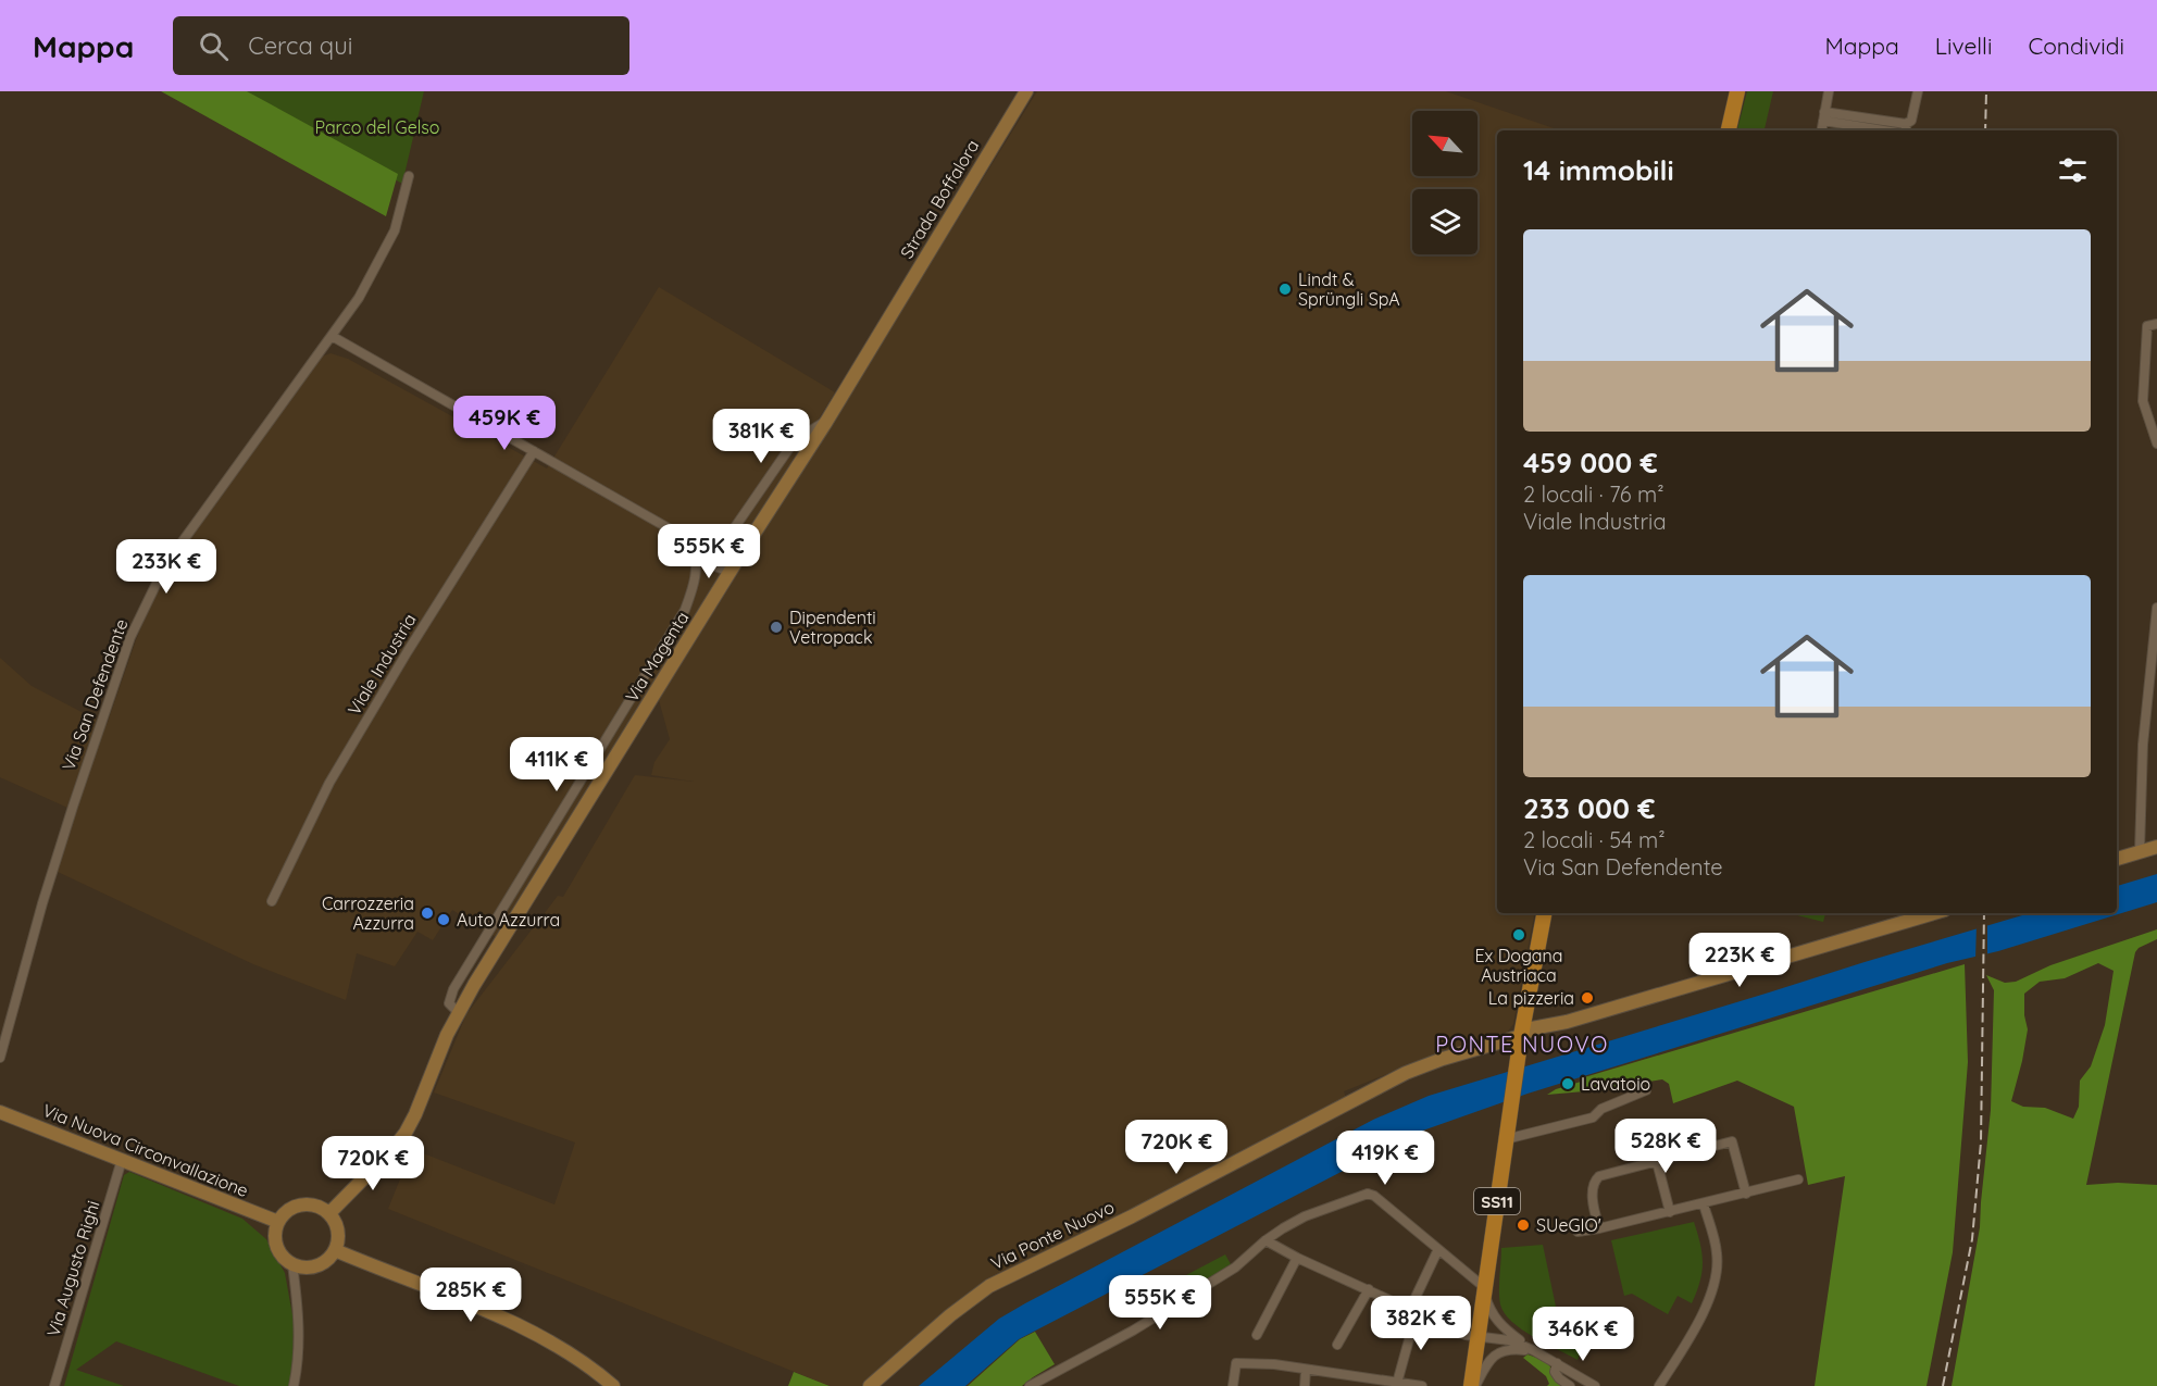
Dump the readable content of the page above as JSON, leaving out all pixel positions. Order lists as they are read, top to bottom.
{
  "streets": {
    "main road": ["SS11"],
    "street": [
      "Strada Boffalora",
      "Via Magenta",
      "Viale Industria",
      "Via San Defendente",
      "Via Nuova Circonvallazione",
      "Via Ponte Nuovo",
      "Via Augusto Righi"
    ]
  },
  "crossings": [
    ["Strada Boffalora", "Via Magenta"],
    ["Via Magenta", "Via Nuova Circonvallazione"],
    ["Via Nuova Circonvallazione", "Via Augusto Righi"],
    ["SS11", "Via Ponte Nuovo"]
  ],
  "districts": ["PONTE NUOVO"],
  "parks": ["Parco del Gelso"],
  "places": [
    "Lindt & Sprüngli SpA",
    "Dipendenti Vetropack",
    "Carrozzeria Azzurra",
    "Auto Azzurra",
    "Ex Dogana Austriaca",
    "La pizzeria",
    "Lavatoio",
    "SUeGIO'"
  ],
  "north": "top left",
  "page": {
    "header": "Mappa",
    "search": "Cerca qui",
    "nav": ["Mappa", "Livelli", "Condividi"],
    "heading": "14 immobili",
    "list": [
      {
        "name": "459 000 €",
        "note": "2 locali · 76 m² · Viale Industria"
      },
      {
        "name": "233 000 €",
        "note": "2 locali · 54 m² · Via San Defendente"
      }
    ],
    "price": [
      "459K €",
      "381K €",
      "555K €",
      "233K €",
      "411K €",
      "223K €",
      "528K €",
      "720K €",
      "419K €",
      "720K €",
      "285K €",
      "555K €",
      "382K €",
      "346K €"
    ]
  }
}
